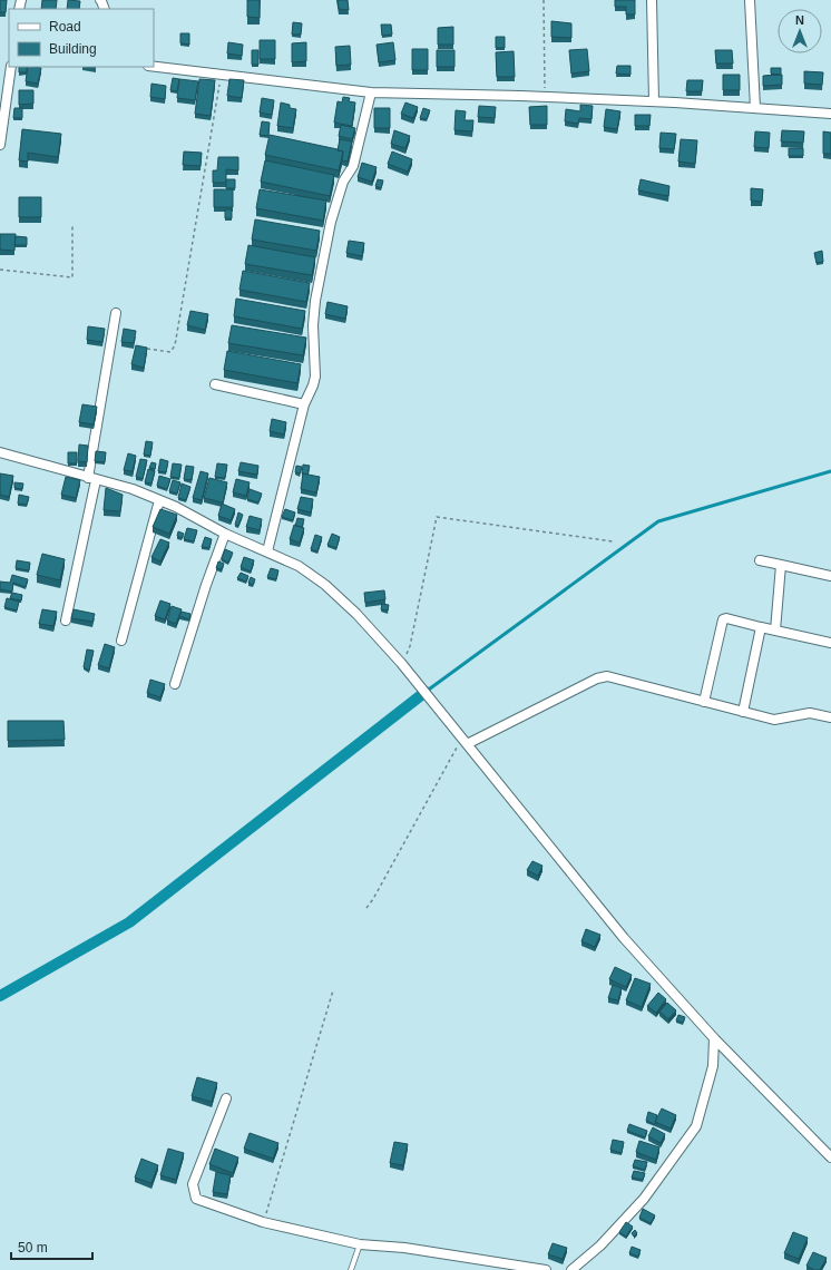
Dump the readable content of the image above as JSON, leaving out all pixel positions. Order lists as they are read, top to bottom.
{
  "legend": ["Road", "Building"],
  "scale_bar": "50 m",
  "north": "top"
}
